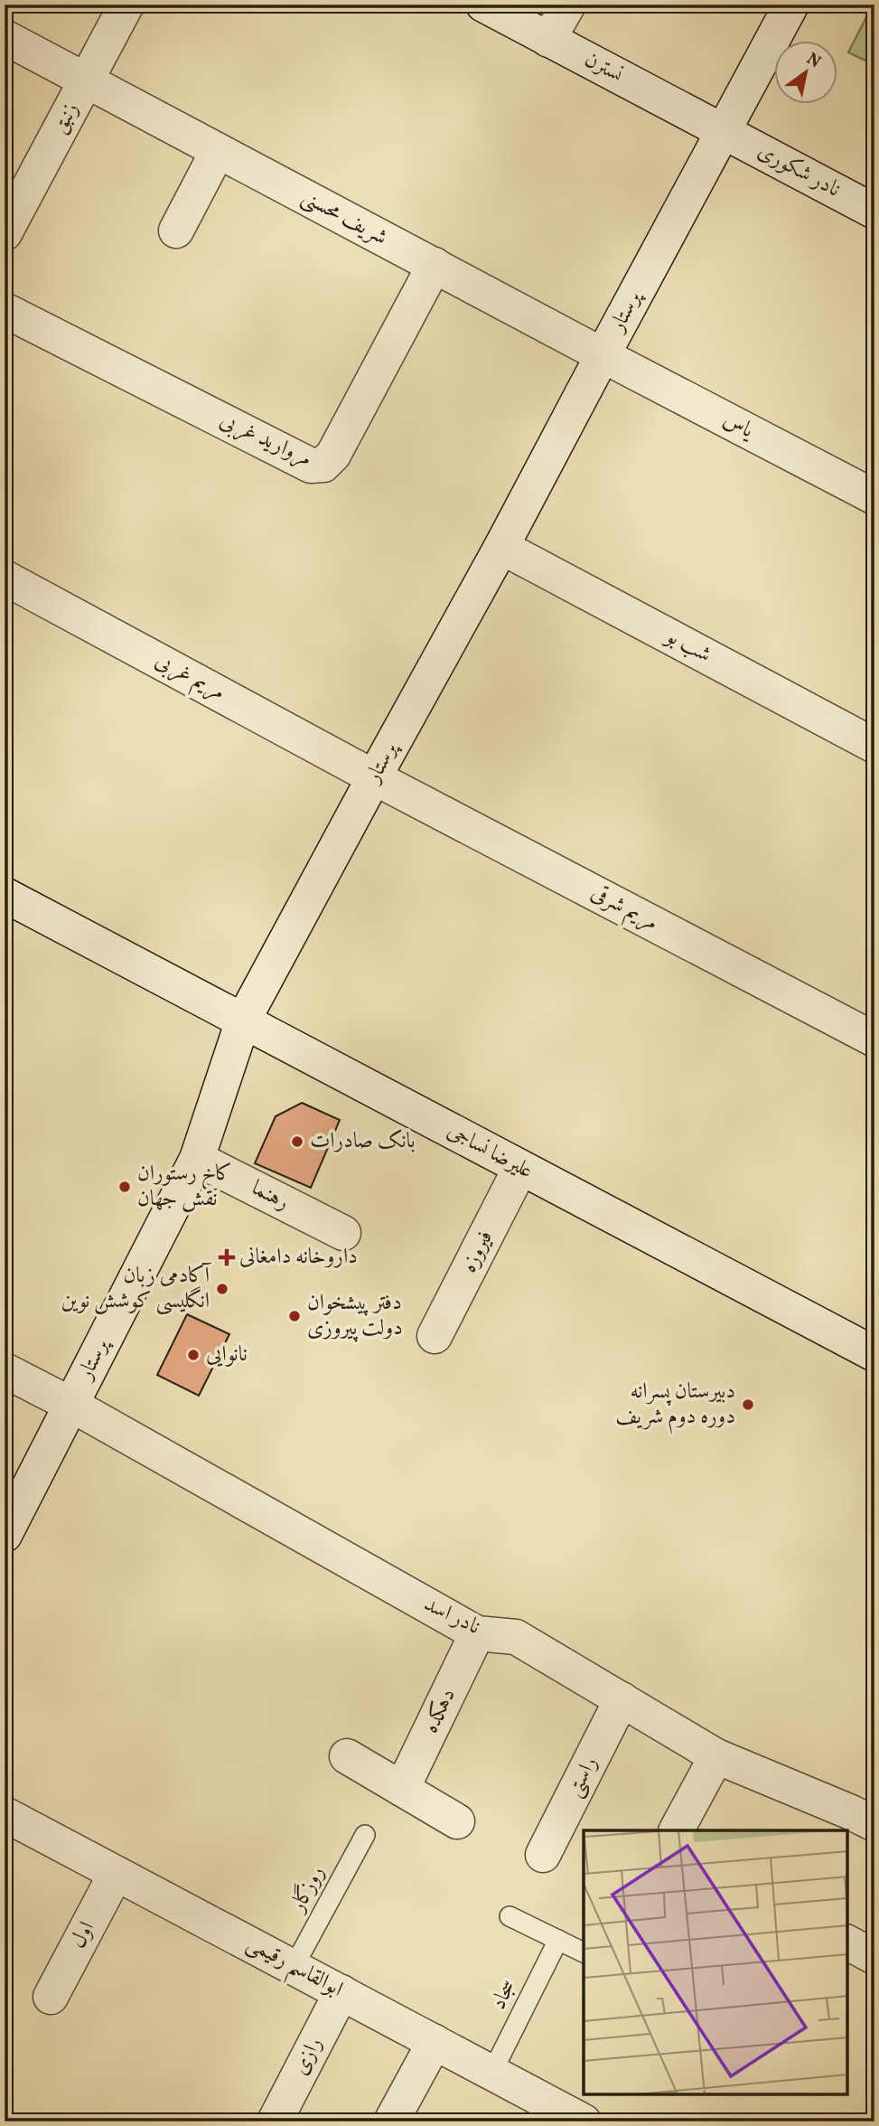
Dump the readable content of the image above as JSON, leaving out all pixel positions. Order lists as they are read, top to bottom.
{
  "streets": {
    "street": [
      "نسترن",
      "زنبق",
      "نادر شکوری",
      "شریف محسنی",
      "پرستار",
      "یاس",
      "مروارید غربی",
      "شب بو",
      "مریم غربی",
      "مریم شرقی",
      "علیرضا نساجی",
      "رهنما",
      "فیروزه",
      "نادر اسد",
      "دهکده",
      "راستی",
      "اول",
      "ابوالقاسم رقیمی",
      "رازی"
    ],
    "lane": ["روزگار", "سجاد"]
  },
  "crossings": [
    ["نسترن", "نادر شکوری"],
    ["نسترن", "پرستار"],
    ["زنبق", "شریف محسنی"],
    ["نادر شکوری", "پرستار"],
    ["شریف محسنی", "پرستار"],
    ["شریف محسنی", "یاس"],
    ["شریف محسنی", "مروارید غربی"],
    ["پرستار", "یاس"],
    ["پرستار", "شب بو"],
    ["پرستار", "مریم غربی"],
    ["پرستار", "مریم شرقی"],
    ["پرستار", "علیرضا نساجی"],
    ["پرستار", "رهنما"],
    ["پرستار", "نادر اسد"],
    ["مریم غربی", "مریم شرقی"],
    ["علیرضا نساجی", "فیروزه"],
    ["نادر اسد", "دهکده"],
    ["نادر اسد", "راستی"],
    ["روزگار", "ابوالقاسم رقیمی"],
    ["اول", "ابوالقاسم رقیمی"],
    ["ابوالقاسم رقیمی", "سجاد"],
    ["ابوالقاسم رقیمی", "رازی"]
  ],
  "places": {
    "other": [
      "بانک صادرات",
      "کاخ رستوران نقش جهان",
      "آکادمی زبان انگلیسی کوشش نوین",
      "دفتر پیشخوان دولت پیروزی",
      "نانوایی",
      "دبیرستان پسرانه دوره دوم شریف"
    ],
    "health": ["داروخانه دامغانی"]
  },
  "north": "top right"
}
